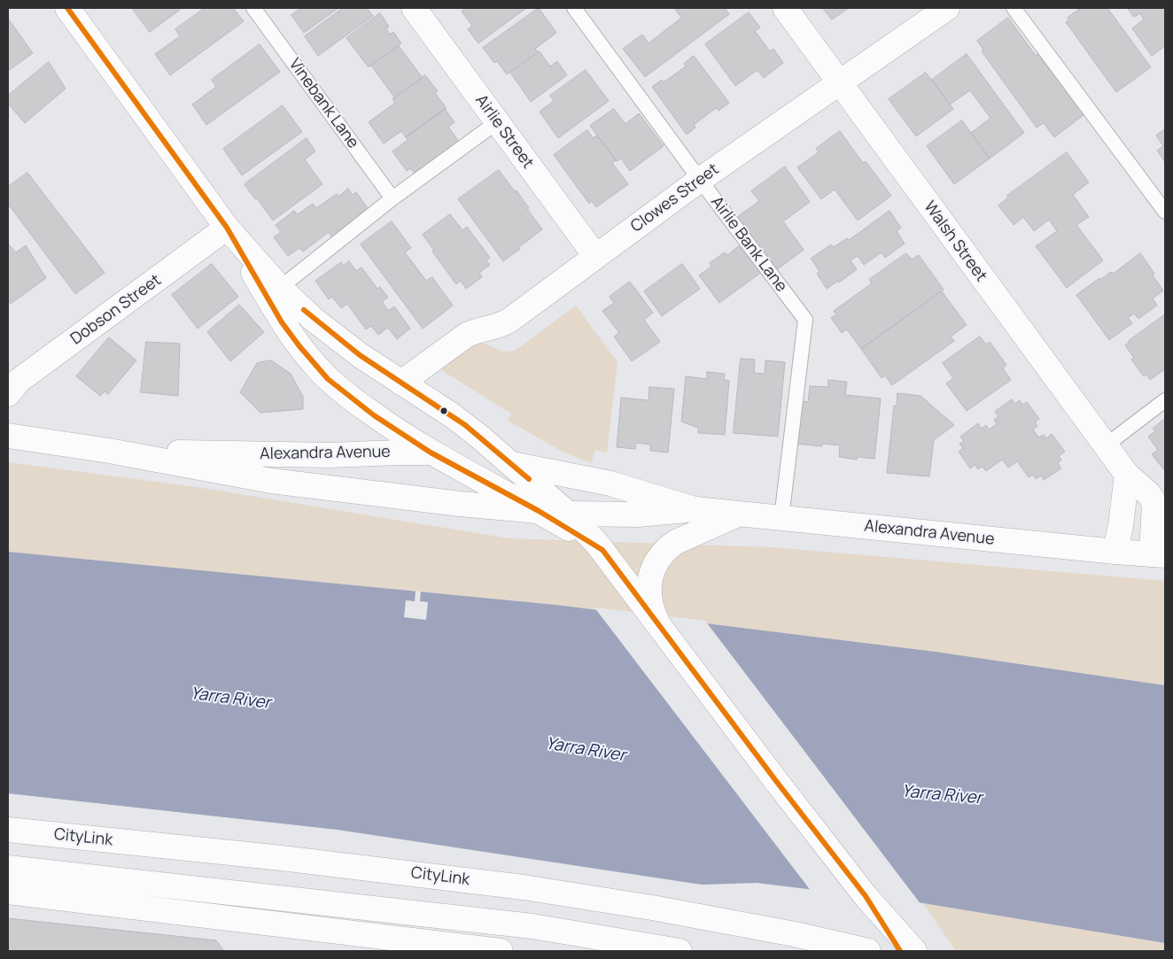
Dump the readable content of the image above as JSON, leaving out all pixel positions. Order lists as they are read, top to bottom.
{
  "streets": {
    "main road": [
      "Airlie Street",
      "Clowes Street",
      "Walsh Street",
      "Dobson Street",
      "Alexandra Avenue",
      "CityLink"
    ],
    "lane": ["Vinebank Lane", "Airlie Bank Lane"]
  },
  "crossings": [
    ["Airlie Street", "Clowes Street"],
    ["Clowes Street", "Walsh Street"],
    ["Clowes Street", "Airlie Bank Lane"],
    ["Walsh Street", "Alexandra Avenue"],
    ["Airlie Bank Lane", "Alexandra Avenue"]
  ],
  "water": ["Yarra River"]
}
